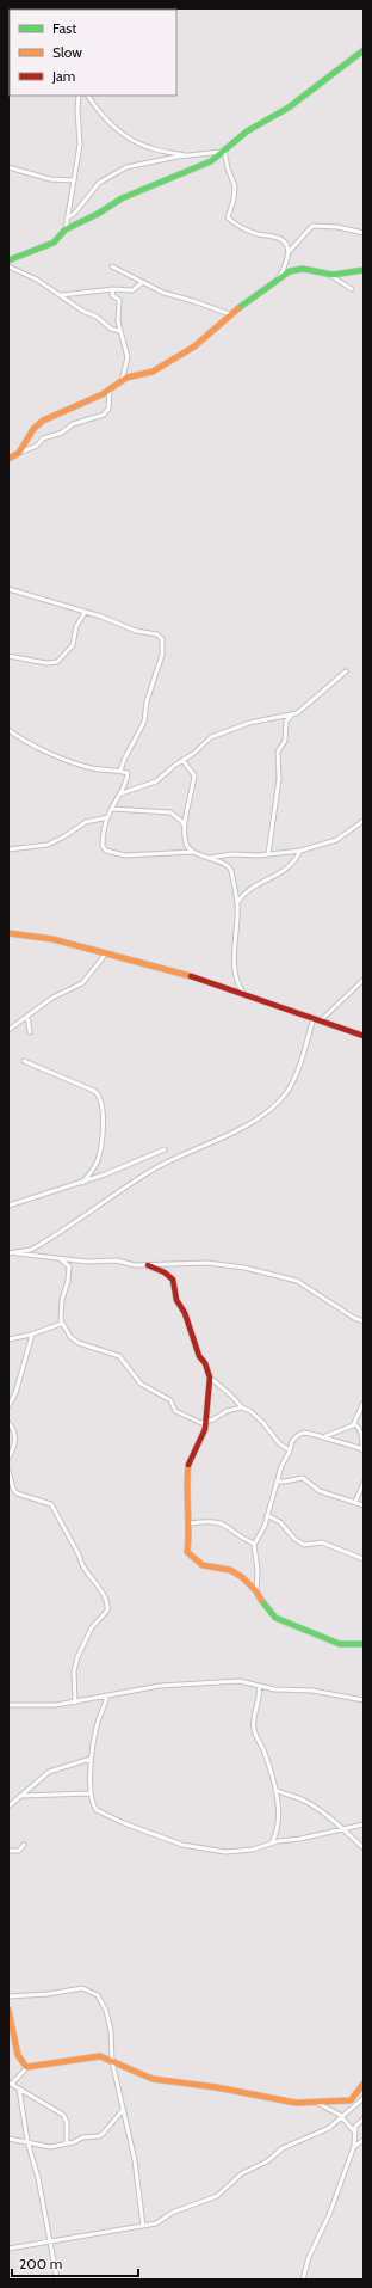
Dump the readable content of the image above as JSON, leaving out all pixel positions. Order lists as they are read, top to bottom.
{
  "legend": ["Fast", "Slow", "Jam"],
  "scale_bar": "200 m"
}
